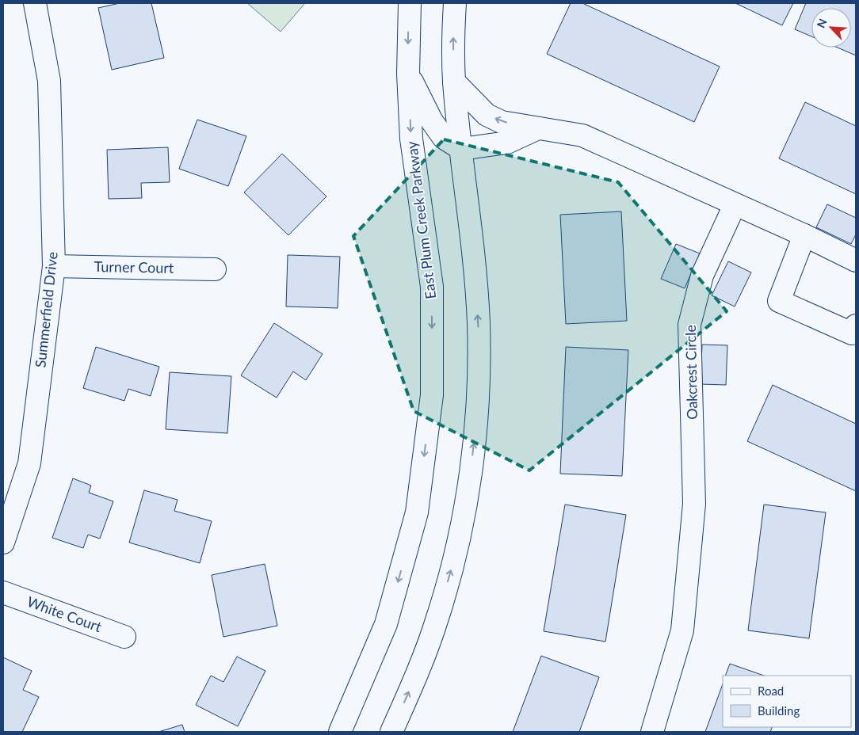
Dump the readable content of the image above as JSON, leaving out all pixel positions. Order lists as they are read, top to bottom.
{
  "streets": {
    "street": [
      "East Plum Creek Parkway",
      "Turner Court",
      "Summerfield Drive",
      "Oakcrest Circle",
      "White Court"
    ]
  },
  "crossings": [
    ["Turner Court", "Summerfield Drive"]
  ],
  "legend": ["Road", "Building"],
  "north": "top left"
}
